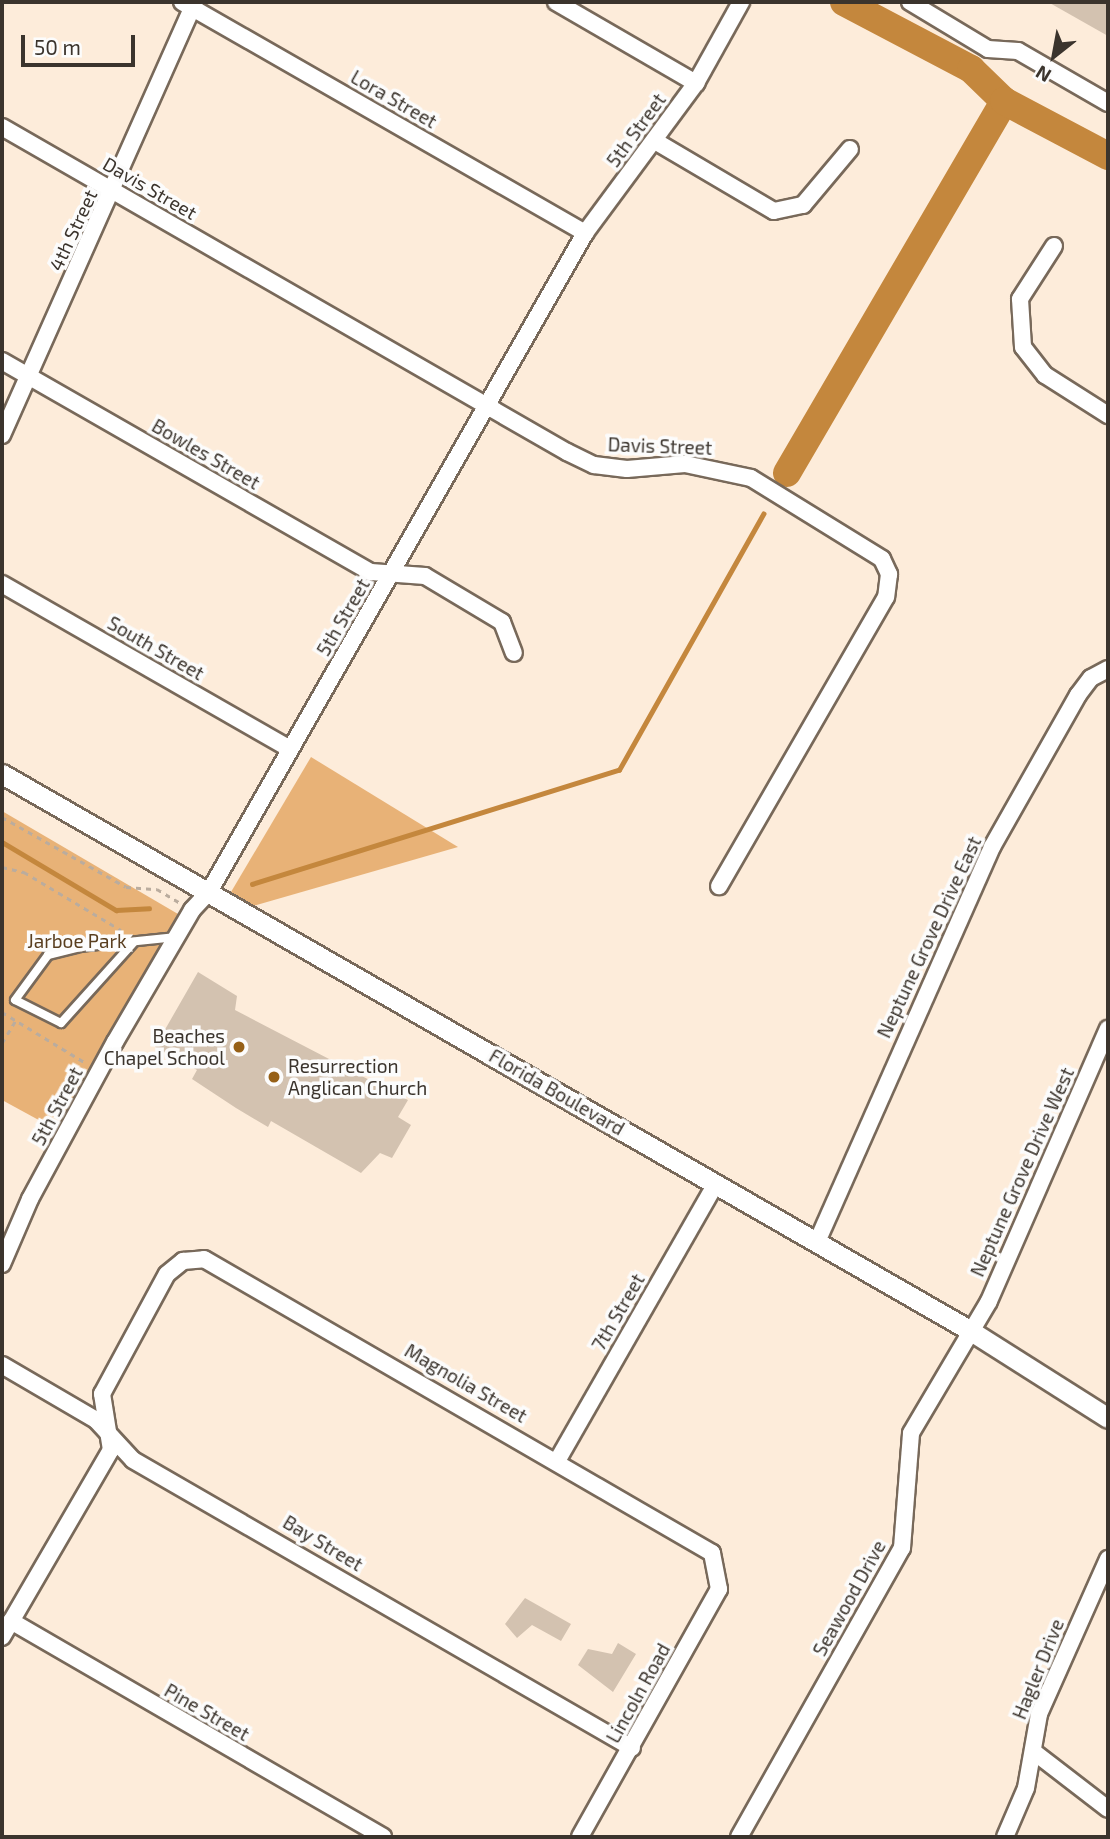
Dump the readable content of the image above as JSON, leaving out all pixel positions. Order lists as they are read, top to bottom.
{
  "streets": {
    "street": [
      "Lora Street",
      "5th Street",
      "Davis Street",
      "4th Street",
      "Bowles Street",
      "South Street",
      "Neptune Grove Drive East",
      "Florida Boulevard",
      "Neptune Grove Drive West",
      "7th Street",
      "Magnolia Street",
      "Bay Street",
      "Seawood Drive",
      "Hagler Drive",
      "Lincoln Road",
      "Pine Street"
    ]
  },
  "crossings": [
    ["Lora Street", "5th Street"],
    ["Lora Street", "4th Street"],
    ["5th Street", "Davis Street"],
    ["5th Street", "Bowles Street"],
    ["5th Street", "South Street"],
    ["5th Street", "Florida Boulevard"],
    ["Davis Street", "4th Street"],
    ["4th Street", "Bowles Street"],
    ["Neptune Grove Drive East", "Florida Boulevard"],
    ["Florida Boulevard", "Neptune Grove Drive West"],
    ["Florida Boulevard", "7th Street"],
    ["Florida Boulevard", "Seawood Drive"],
    ["Neptune Grove Drive West", "Seawood Drive"],
    ["7th Street", "Magnolia Street"],
    ["Magnolia Street", "Bay Street"],
    ["Magnolia Street", "Lincoln Road"],
    ["Bay Street", "Lincoln Road"]
  ],
  "parks": ["Jarboe Park"],
  "places": ["Beaches Chapel School", "Resurrection Anglican Church"],
  "scale_bar": "50 m",
  "north": "bottom left"
}
